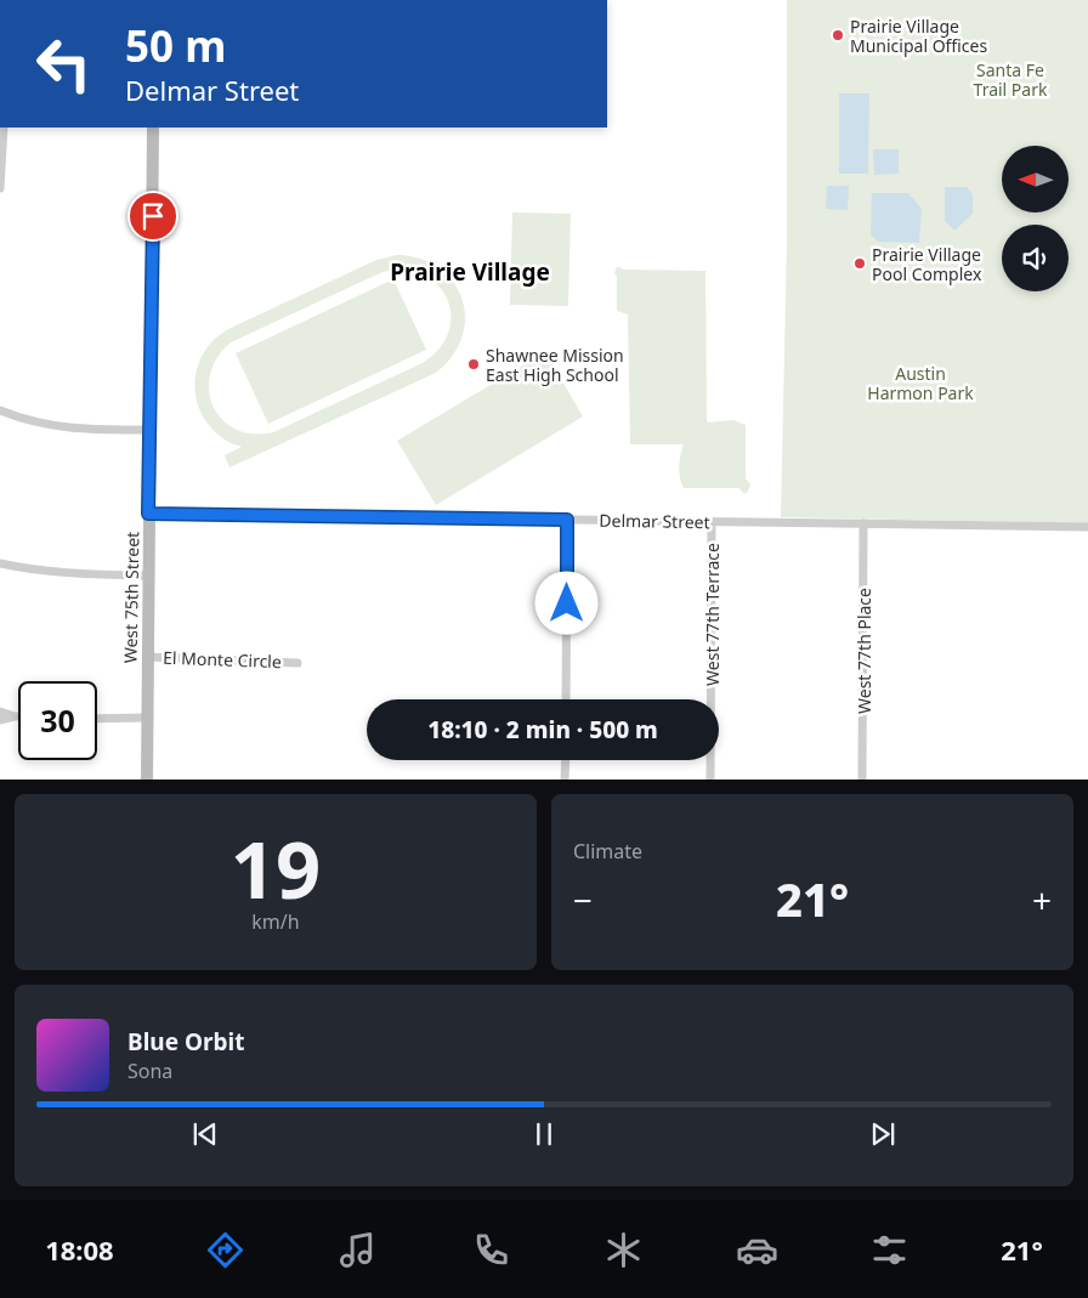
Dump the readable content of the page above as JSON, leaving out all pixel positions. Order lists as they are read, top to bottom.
{
  "streets": {
    "main road": ["West 75th Street"],
    "street": [
      "Delmar Street",
      "West 77th Terrace",
      "West 77th Place",
      "El Monte Circle"
    ]
  },
  "crossings": [
    ["Delmar Street", "West 75th Street"],
    ["Delmar Street", "West 77th Terrace"],
    ["Delmar Street", "West 77th Place"],
    ["West 75th Street", "El Monte Circle"]
  ],
  "districts": ["Prairie Village"],
  "parks": ["Santa Fe Trail Park", "Austin Harmon Park"],
  "places": ["Prairie Village Municipal Offices", "Prairie Village Pool Complex", "Shawnee Mission East High School"],
  "north": "left",
  "page": {
    "turn": ["50 m", "Delmar Street"],
    "limit": "30",
    "trip": "18:10 · 2 min · 500 m",
    "tile": [
      ["19", "km/h"],
      "Climate"
    ],
    "heat": ["−", "21°", "+"],
    "song": ["Blue Orbit", "Sona"],
    "tabs": ["18:08", "21°"]
  }
}
